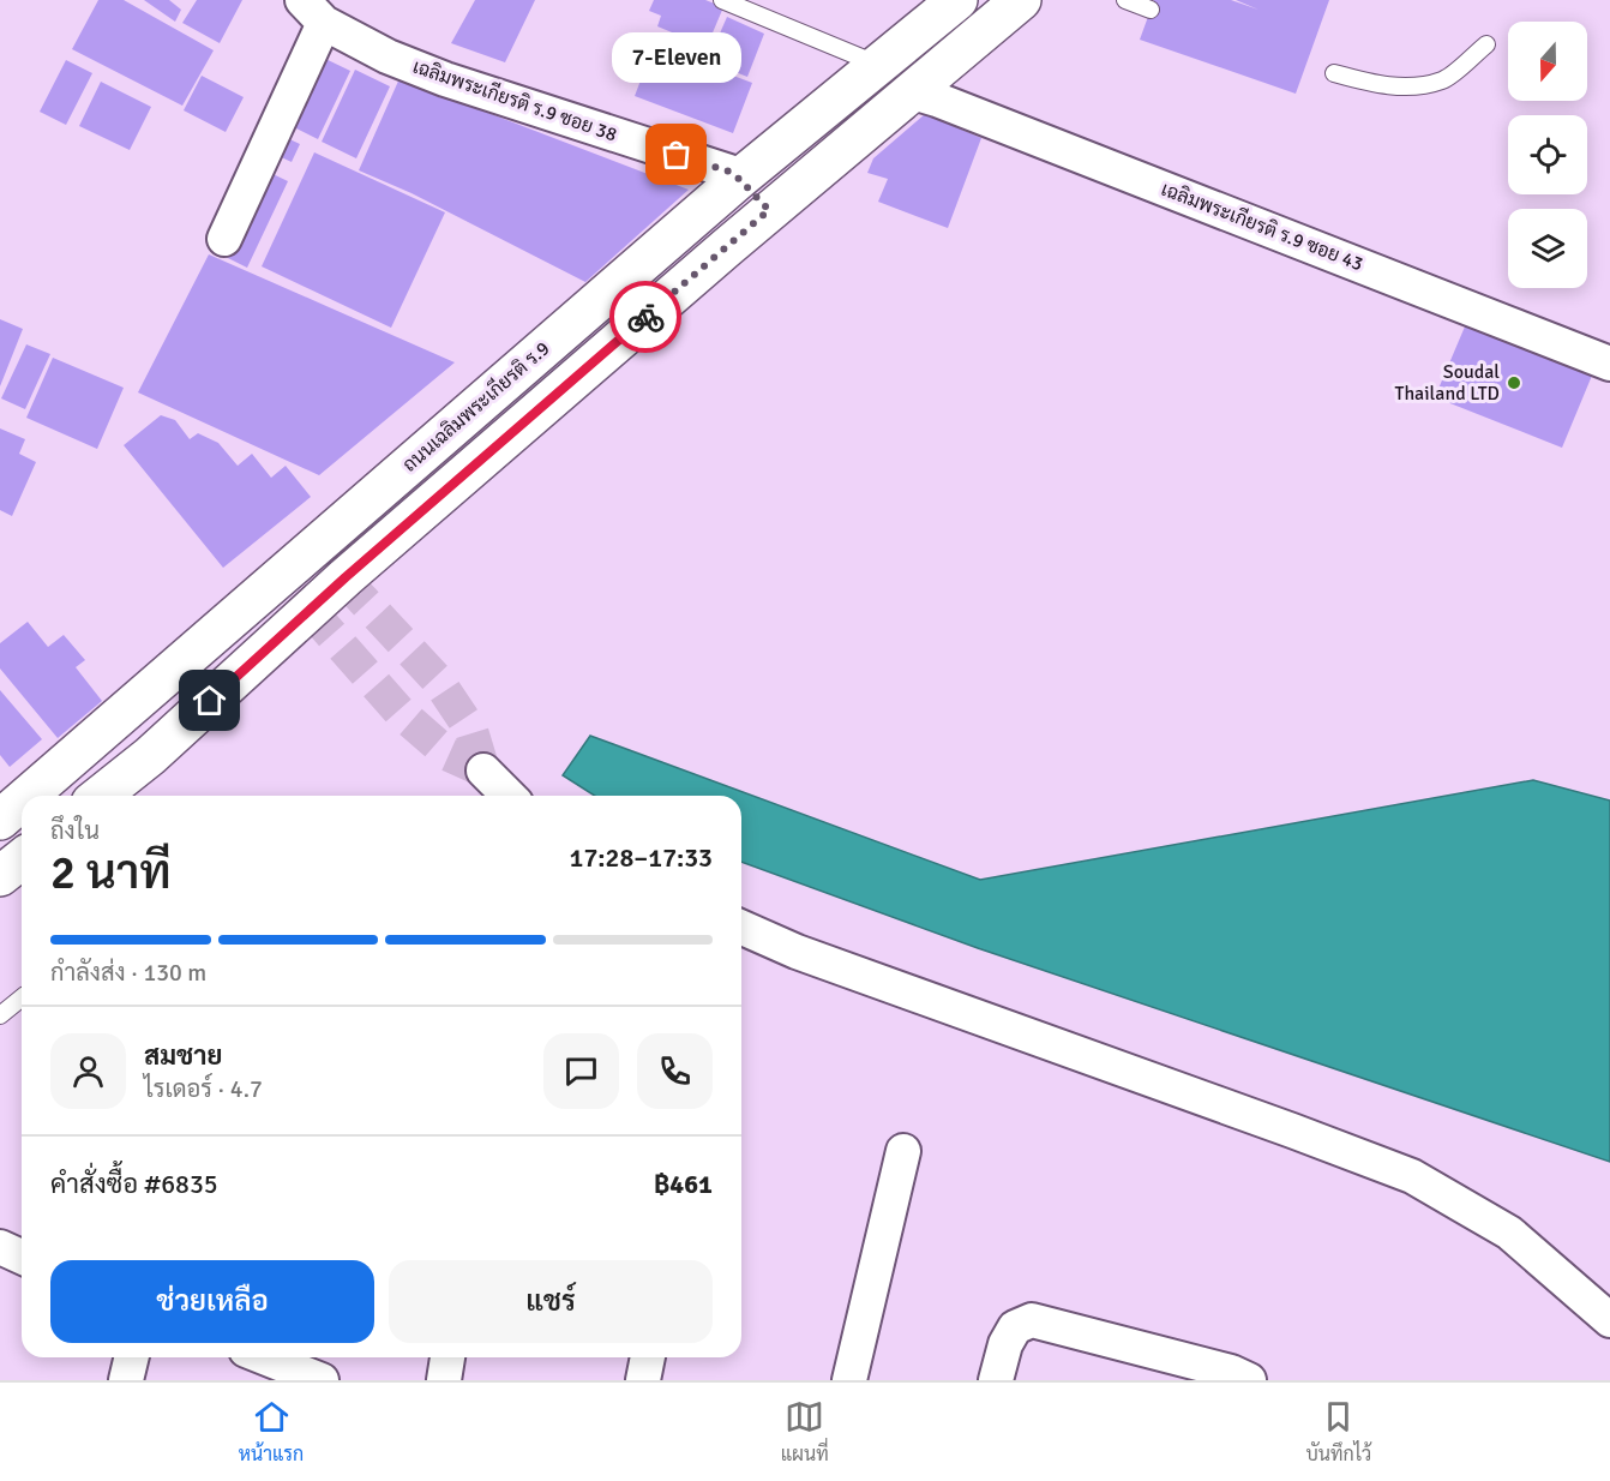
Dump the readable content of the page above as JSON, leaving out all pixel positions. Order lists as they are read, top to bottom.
{
  "streets": {
    "main road": ["ถนนเฉลิมพระเกียรติ ร.9"],
    "street": ["เฉลิมพระเกียรติ ร.9 ซอย 38", "เฉลิมพระเกียรติ ร.9 ซอย 43"]
  },
  "crossings": [
    ["เฉลิมพระเกียรติ ร.9 ซอย 38", "ถนนเฉลิมพระเกียรติ ร.9"]
  ],
  "places": ["7-Eleven", "Soudal Thailand LTD"],
  "north": "bottom",
  "page": {
    "bubble": "7-Eleven",
    "heading": ["2 นาที", "ถึงใน", "17:28–17:33"],
    "panel": [
      "สมชาย",
      "ไรเดอร์ · 4.7",
      "คำสั่งซื้อ #6835",
      "฿461"
    ],
    "bar": "กำลังส่ง · 130 m",
    "buttons": ["ช่วยเหลือ", "แชร์"],
    "tabs": ["หน้าแรก", "แผนที่", "บันทึกไว้"]
  }
}
